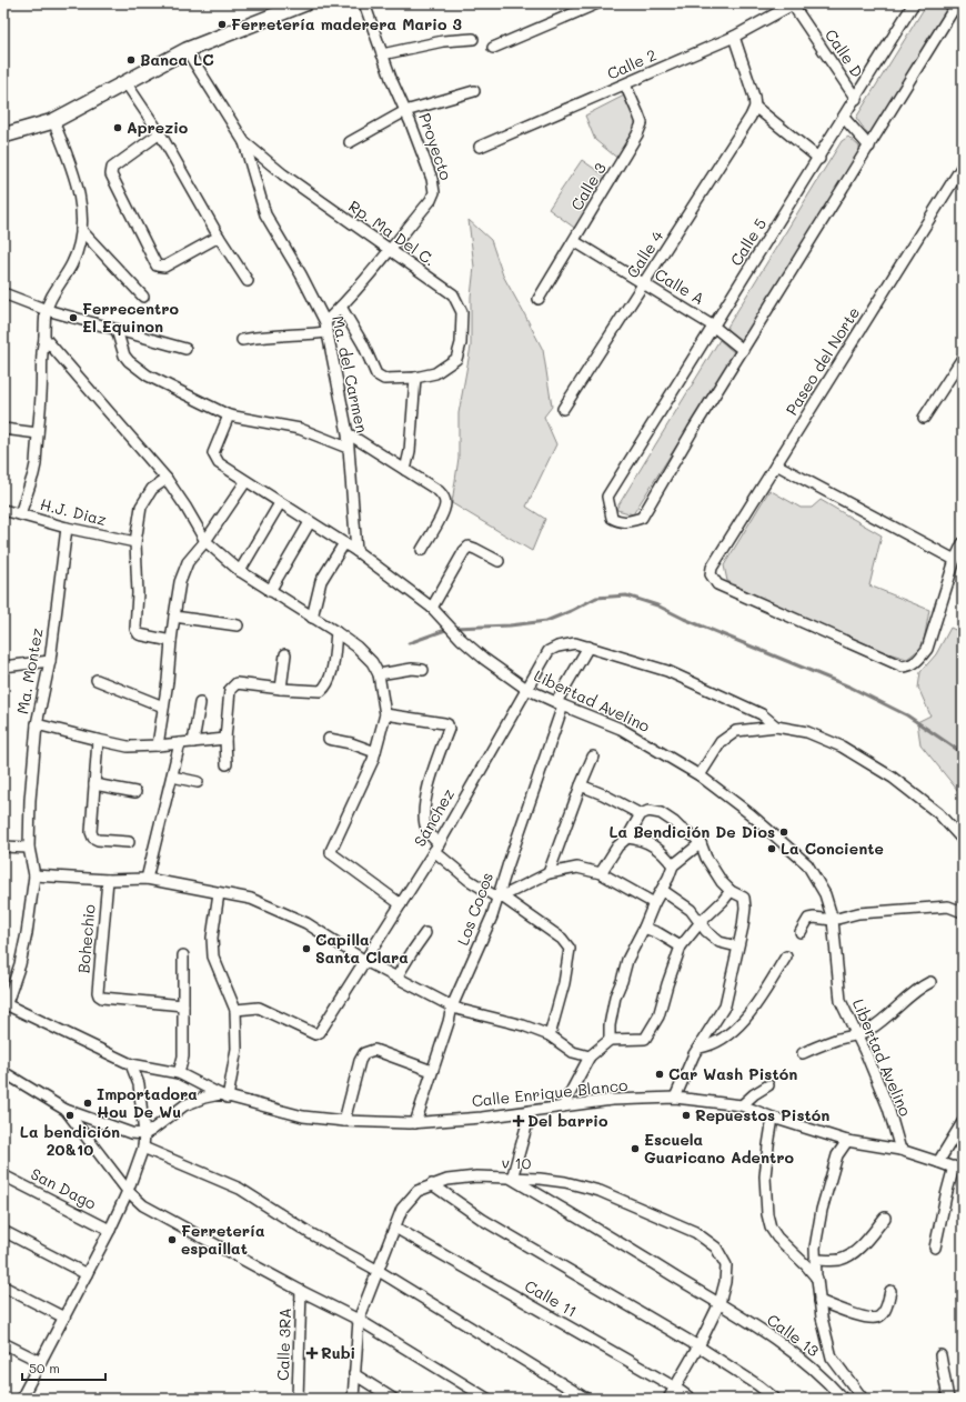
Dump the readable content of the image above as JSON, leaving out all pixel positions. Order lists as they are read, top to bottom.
{
  "streets": {
    "street": [
      "Calle D",
      "Calle 2",
      "Proyecto",
      "Calle 3",
      "Rp. Ma Del C.",
      "Calle 5",
      "Calle 4",
      "Calle A",
      "Paseo del Norte",
      "Ma. del Carmen",
      "H.J. Diaz",
      "Ma. Montez",
      "Libertad Avelino",
      "Sánchez",
      "Los Cocos",
      "Bohechio",
      "Calle Enrique Blanco",
      "v 10",
      "San Dago",
      "Calle 11",
      "Calle 13",
      "Calle 3RA"
    ]
  },
  "crossings": [
    ["Calle D", "Calle 2"],
    ["Calle D", "Calle 5"],
    ["Calle 2", "Calle 3"],
    ["Proyecto", "Rp. Ma Del C."],
    ["Proyecto", "Ma. del Carmen"],
    ["Calle 3", "Calle A"],
    ["Rp. Ma Del C.", "Ma. del Carmen"],
    ["Calle 5", "Calle A"],
    ["Calle 4", "Calle A"],
    ["Ma. del Carmen", "Libertad Avelino"],
    ["H.J. Diaz", "Ma. Montez"],
    ["Libertad Avelino", "Sánchez"],
    ["Libertad Avelino", "Los Cocos"],
    ["Libertad Avelino", "Calle Enrique Blanco"],
    ["Sánchez", "Los Cocos"],
    ["Los Cocos", "Calle Enrique Blanco"],
    ["v 10", "Calle 11"],
    ["v 10", "Calle 13"]
  ],
  "places": {
    "other": [
      "Ferretería maderera Mario 3",
      "Banca LC",
      "Aprezio",
      "Ferrecentro El Equinon",
      "La Bendición De Dios",
      "La Conciente",
      "Capilla Santa Clara",
      "Car Wash Pistón",
      "Importadora Hou De Wu",
      "La bendición 20&10",
      "Repuestos Pistón",
      "Escuela Guaricano Adentro",
      "Ferretería espaillat"
    ],
    "health": ["Del barrio", "Rubi"]
  },
  "scale_bar": "50 m"
}
